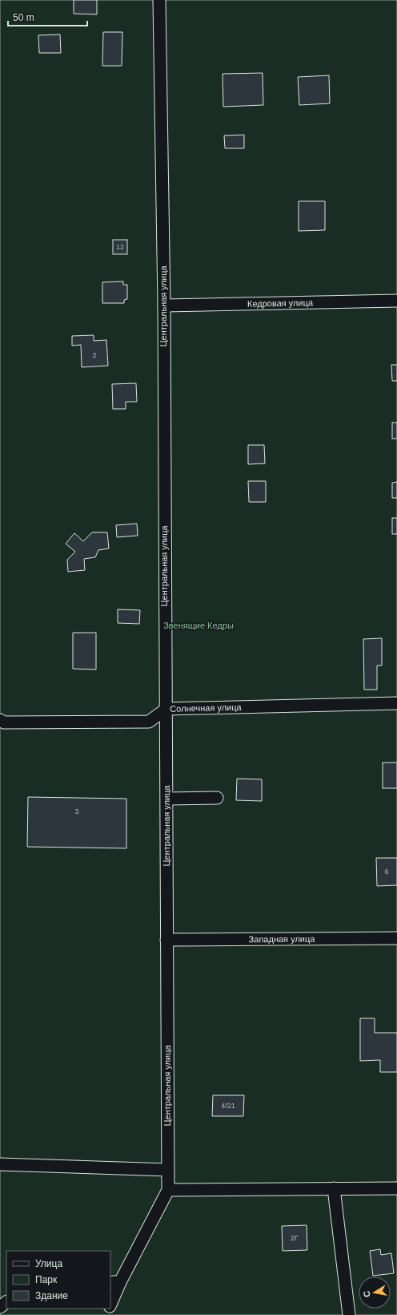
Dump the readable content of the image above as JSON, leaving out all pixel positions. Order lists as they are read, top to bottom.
{
  "streets": {
    "street": [
      "Кедровая улица",
      "Центральная улица",
      "Солнечная улица",
      "Западная улица"
    ]
  },
  "crossings": [
    ["Кедровая улица", "Центральная улица"],
    ["Центральная улица", "Солнечная улица"],
    ["Центральная улица", "Западная улица"]
  ],
  "parks": ["Звенящие Кедры"],
  "house_numbers": [
    "12",
    "2",
    "3",
    "6",
    "4/21",
    "2Г"
  ],
  "legend": ["Улица", "Парк", "Здание"],
  "scale_bar": "50 m",
  "north": "left"
}
